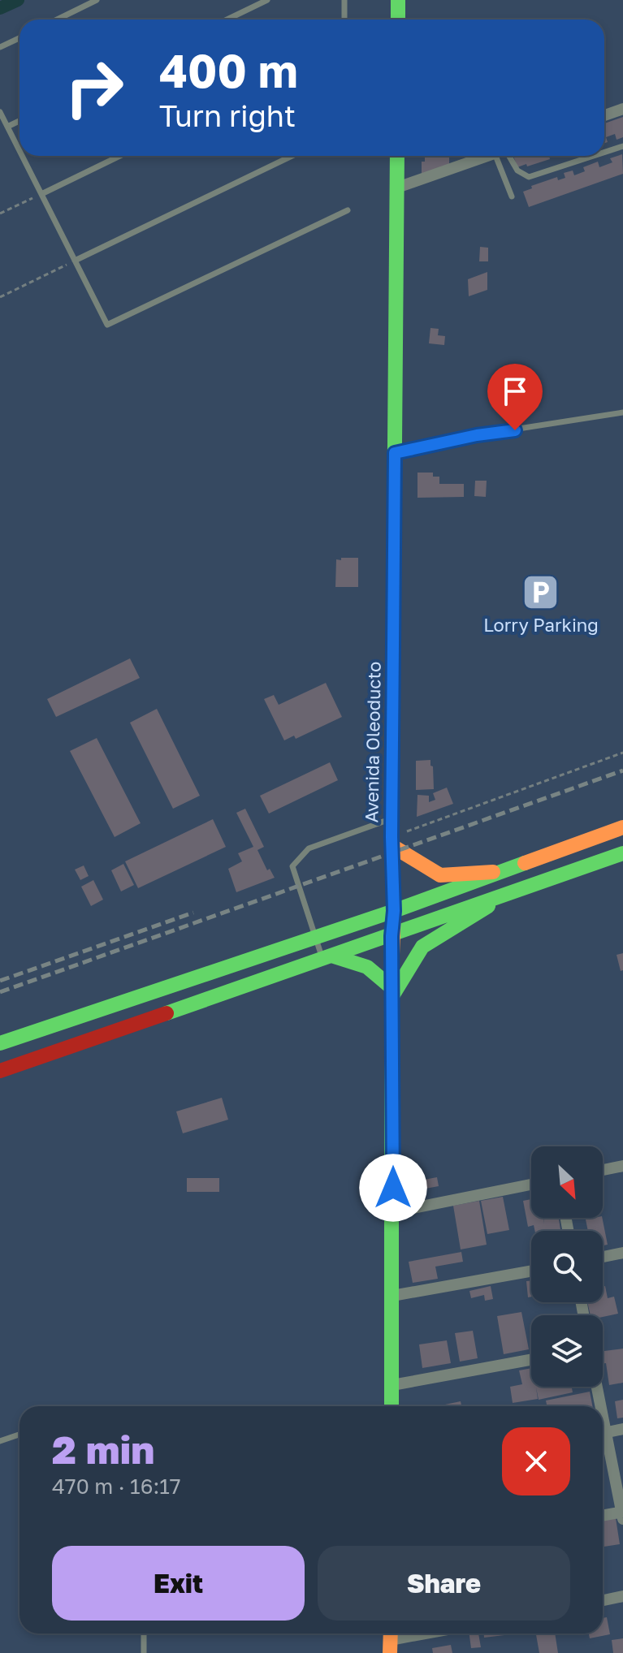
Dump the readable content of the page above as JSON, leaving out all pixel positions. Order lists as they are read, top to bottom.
{
  "streets": {
    "main road": ["Avenida Oleoducto"]
  },
  "places": {
    "parking": ["Lorry Parking"]
  },
  "north": "bottom right",
  "page": {
    "turn": ["400 m", "Turn right"],
    "heading": ["2 min", "470 m · 16:17"],
    "buttons": ["Exit", "Share"]
  }
}
